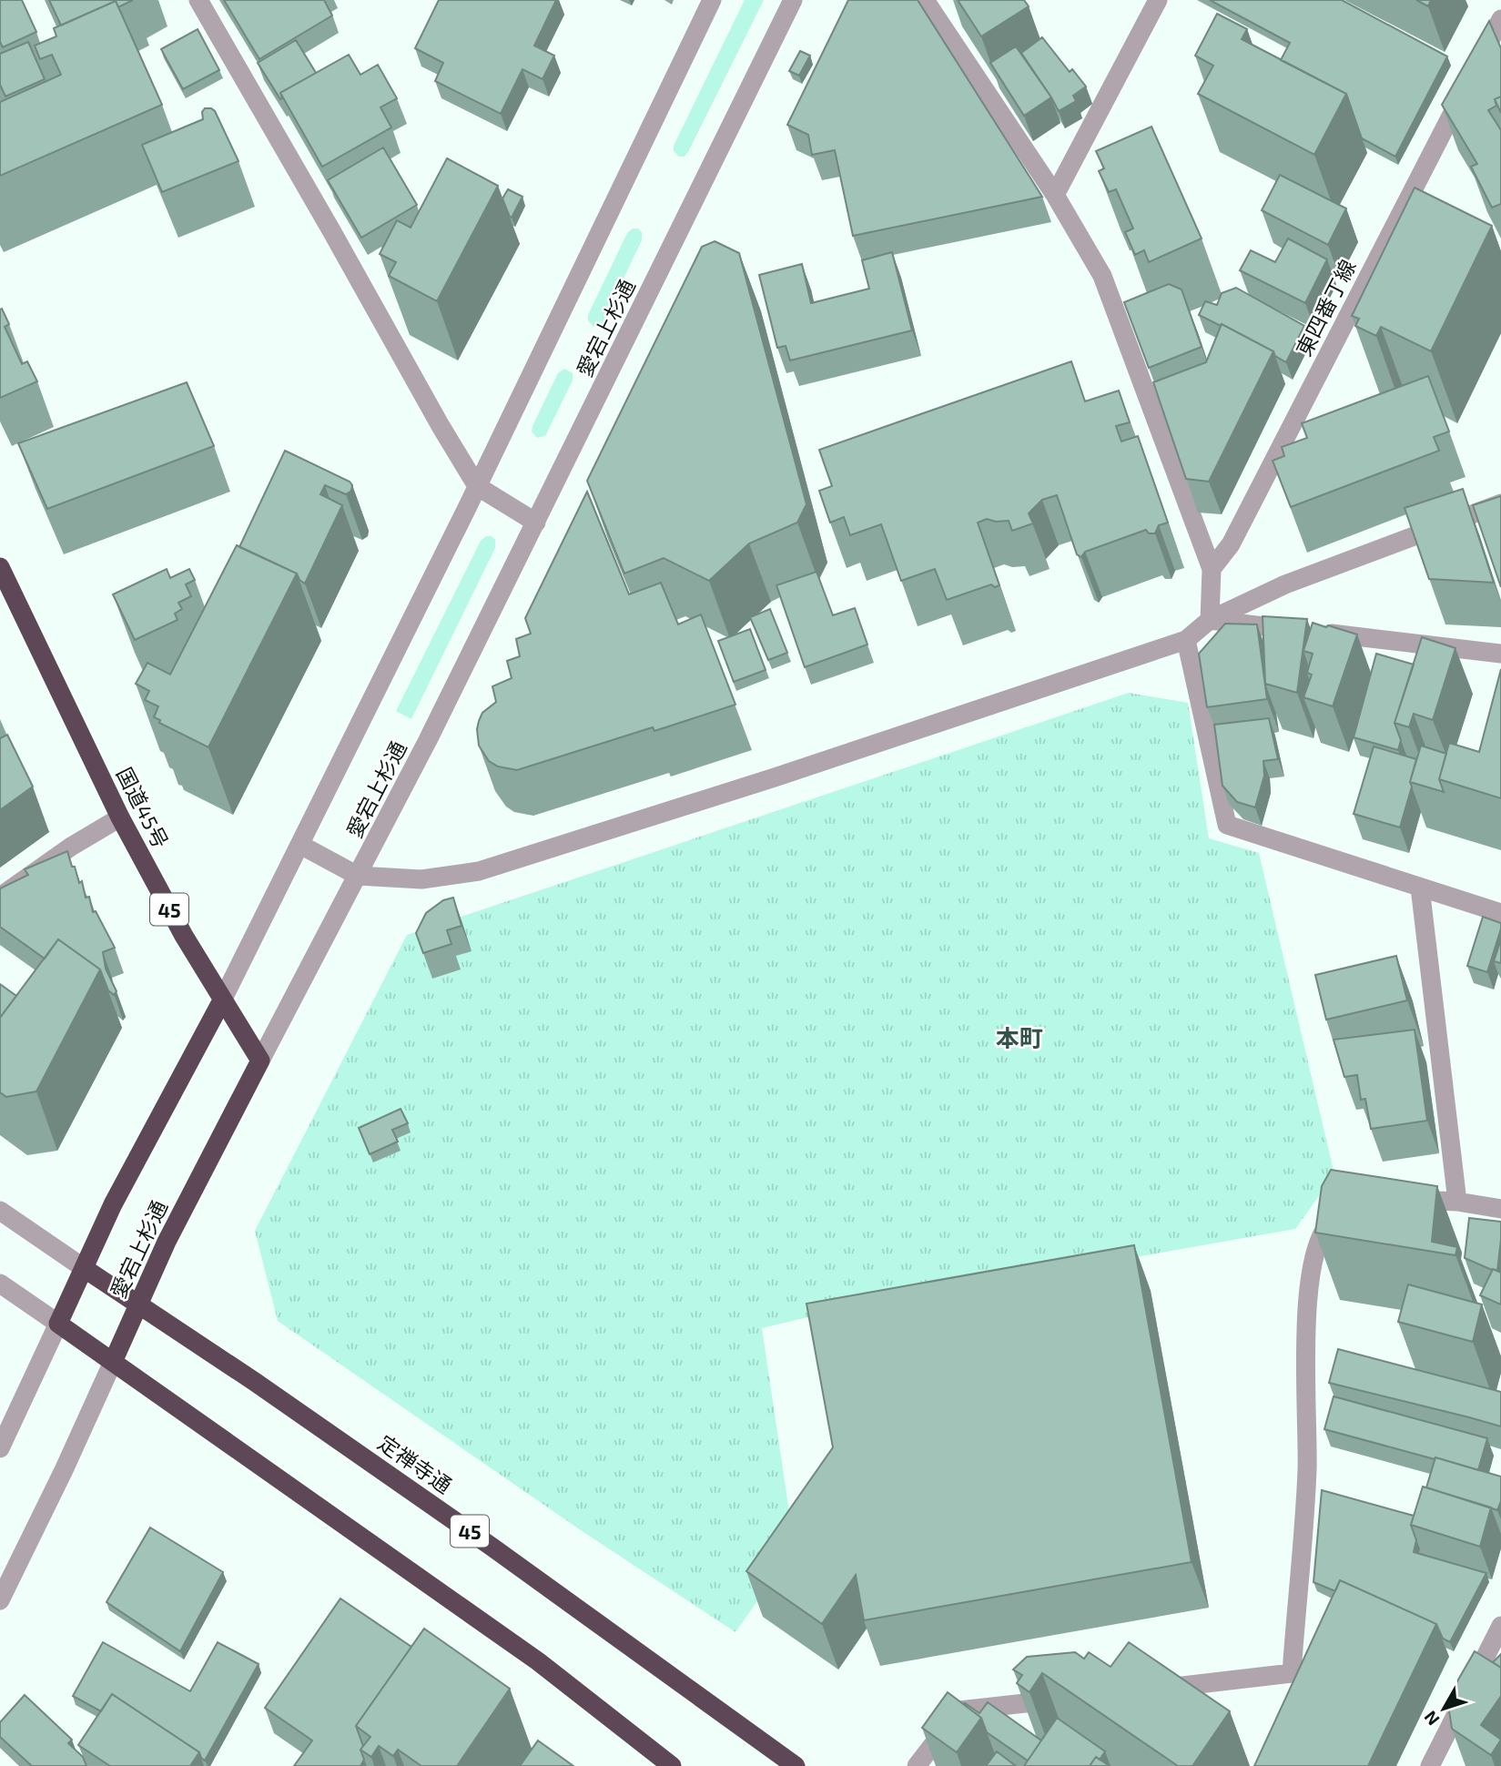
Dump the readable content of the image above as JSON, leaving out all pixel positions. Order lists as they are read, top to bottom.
{
  "streets": {
    "highway": [
      "愛宕上杉通",
      "国道45号",
      "45",
      "定禅寺通"
    ],
    "street": ["東四番丁線"]
  },
  "crossings": [
    ["愛宕上杉通", "国道45号"],
    ["愛宕上杉通", "定禅寺通"]
  ],
  "districts": ["本町"],
  "north": "bottom left"
}
